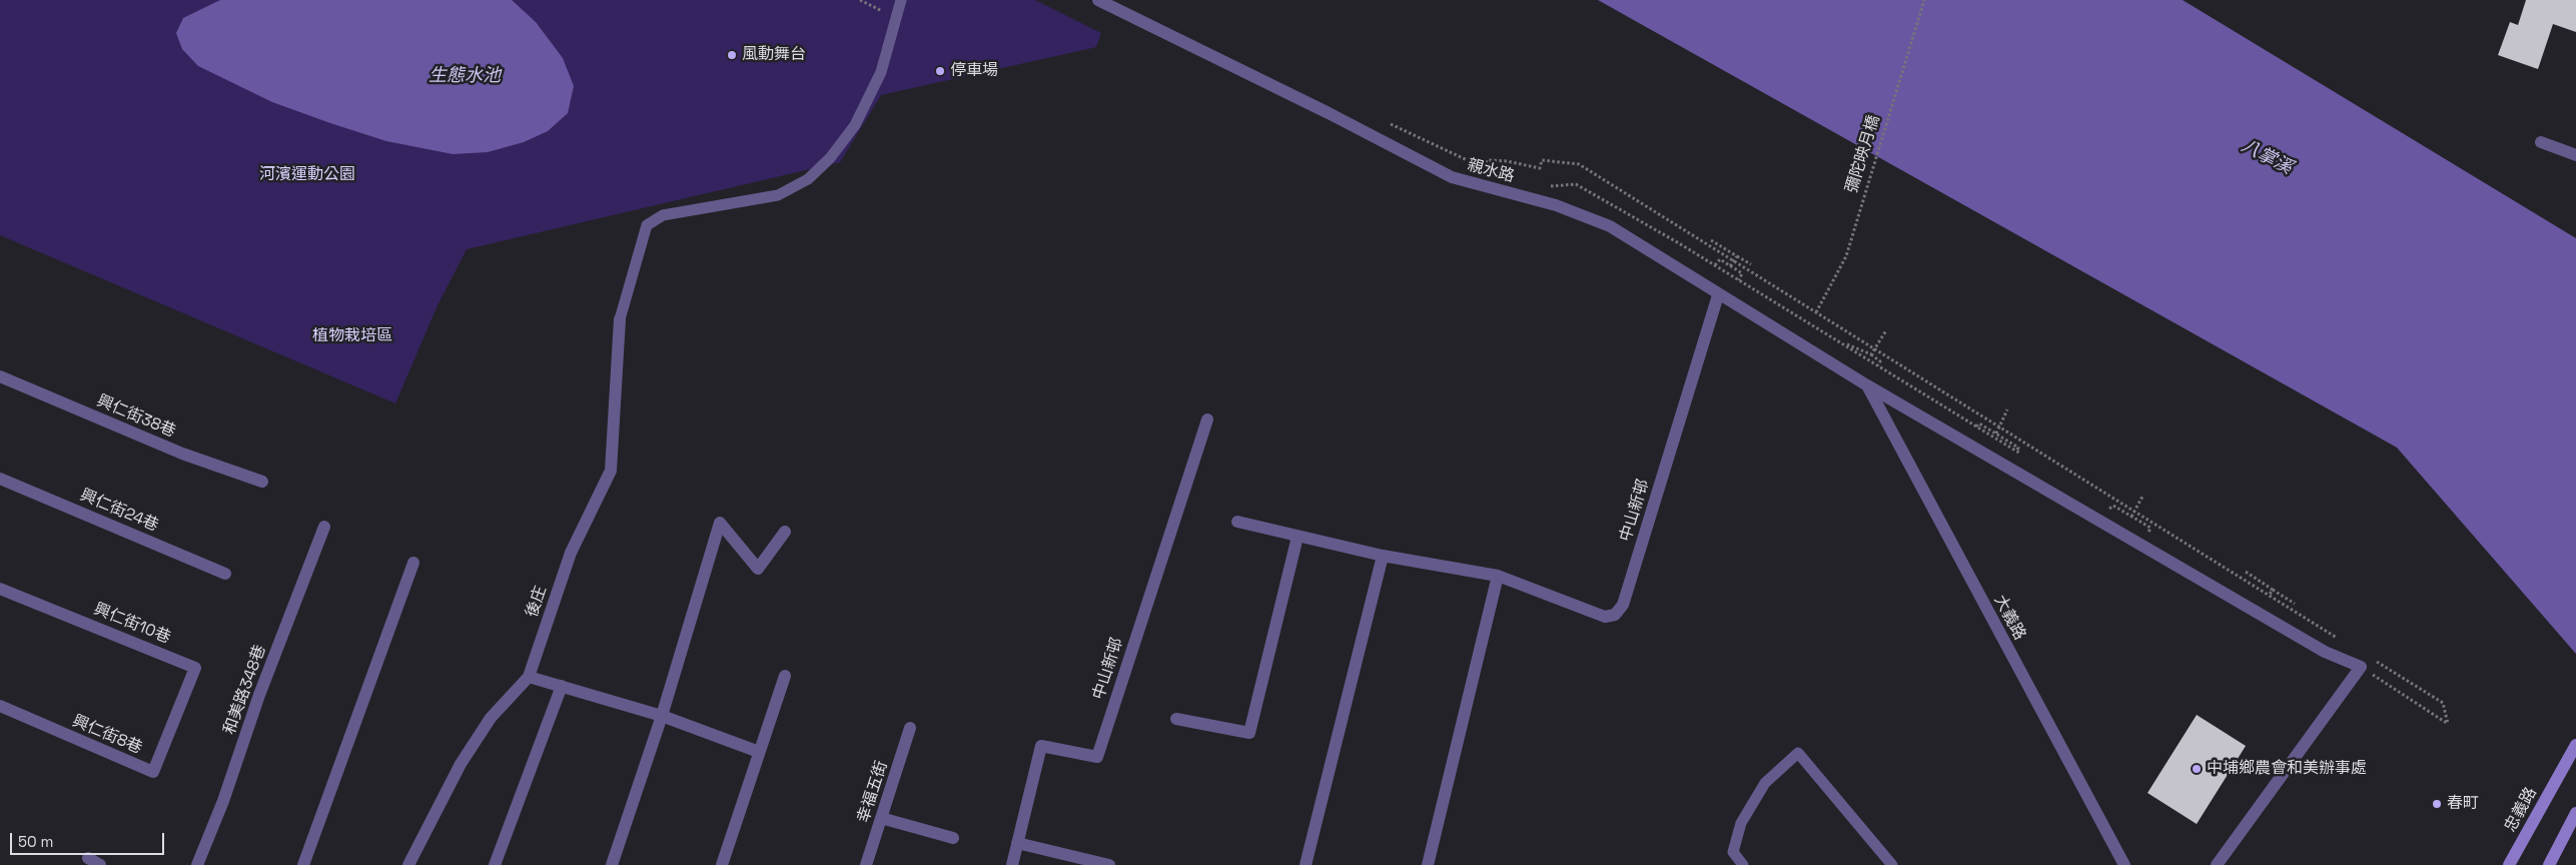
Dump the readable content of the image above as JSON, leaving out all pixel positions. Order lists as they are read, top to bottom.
{
  "streets": {
    "street": [
      "親水路",
      "興仁街38巷",
      "興仁街24巷",
      "中山新邨",
      "後庄",
      "大義路",
      "興仁街10巷",
      "和美路348巷",
      "興仁街8巷",
      "幸福五街",
      "忠義路"
    ],
    "path": ["彌陀映月橋"]
  },
  "crossings": [
    ["親水路", "中山新邨"],
    ["親水路", "大義路"],
    ["興仁街10巷", "興仁街8巷"]
  ],
  "water": ["生態水池", "八掌溪"],
  "parks": ["河濱運動公園", "植物栽培區"],
  "places": [
    "風動舞台",
    "停車場",
    "中埔鄉農會和美辦事處",
    "春町"
  ],
  "scale_bar": "50 m"
}
